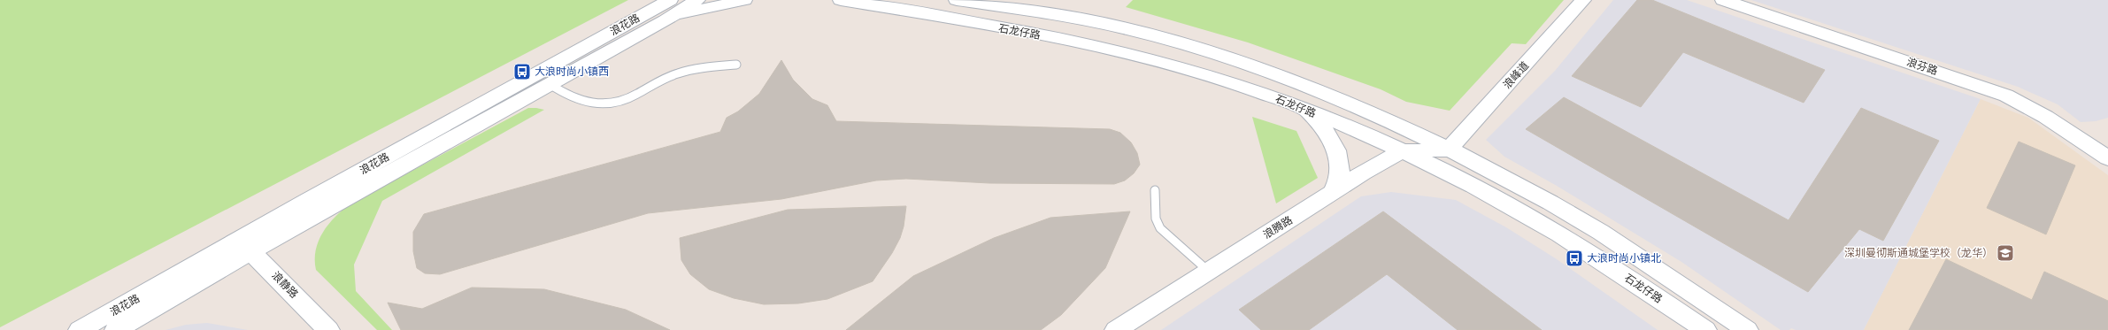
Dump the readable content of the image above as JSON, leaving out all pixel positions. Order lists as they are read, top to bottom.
{
  "streets": {
    "main road": [
      "浪花路",
      "石龙仔路",
      "浪芬路",
      "浪峰道",
      "浪腾路",
      "浪静路"
    ]
  },
  "crossings": [
    ["浪花路", "浪静路"],
    ["石龙仔路", "浪峰道"],
    ["石龙仔路", "浪腾路"],
    ["浪峰道", "浪腾路"]
  ],
  "places": {
    "bus stop": ["大浪时尚小镇西", "大浪时尚小镇北"],
    "school or university": ["深圳曼彻斯通城堡学校（龙华）"]
  }
}
